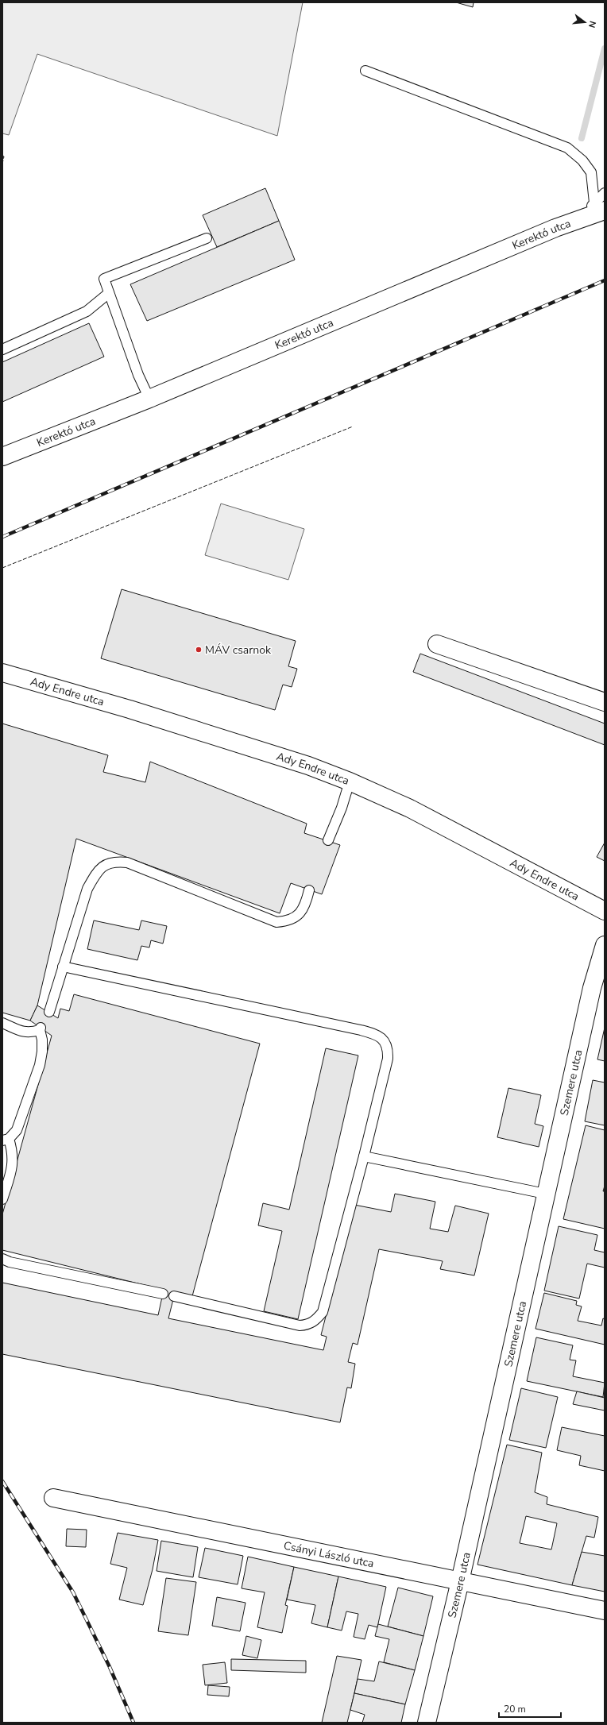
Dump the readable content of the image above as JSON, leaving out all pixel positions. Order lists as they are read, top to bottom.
{
  "streets": {
    "street": [
      "Kerektó utca",
      "Ady Endre utca",
      "Szemere utca",
      "Csányi László utca"
    ]
  },
  "crossings": [
    ["Szemere utca", "Csányi László utca"]
  ],
  "places": ["MÁV csarnok"],
  "scale_bar": "20 m",
  "north": "right"
}
